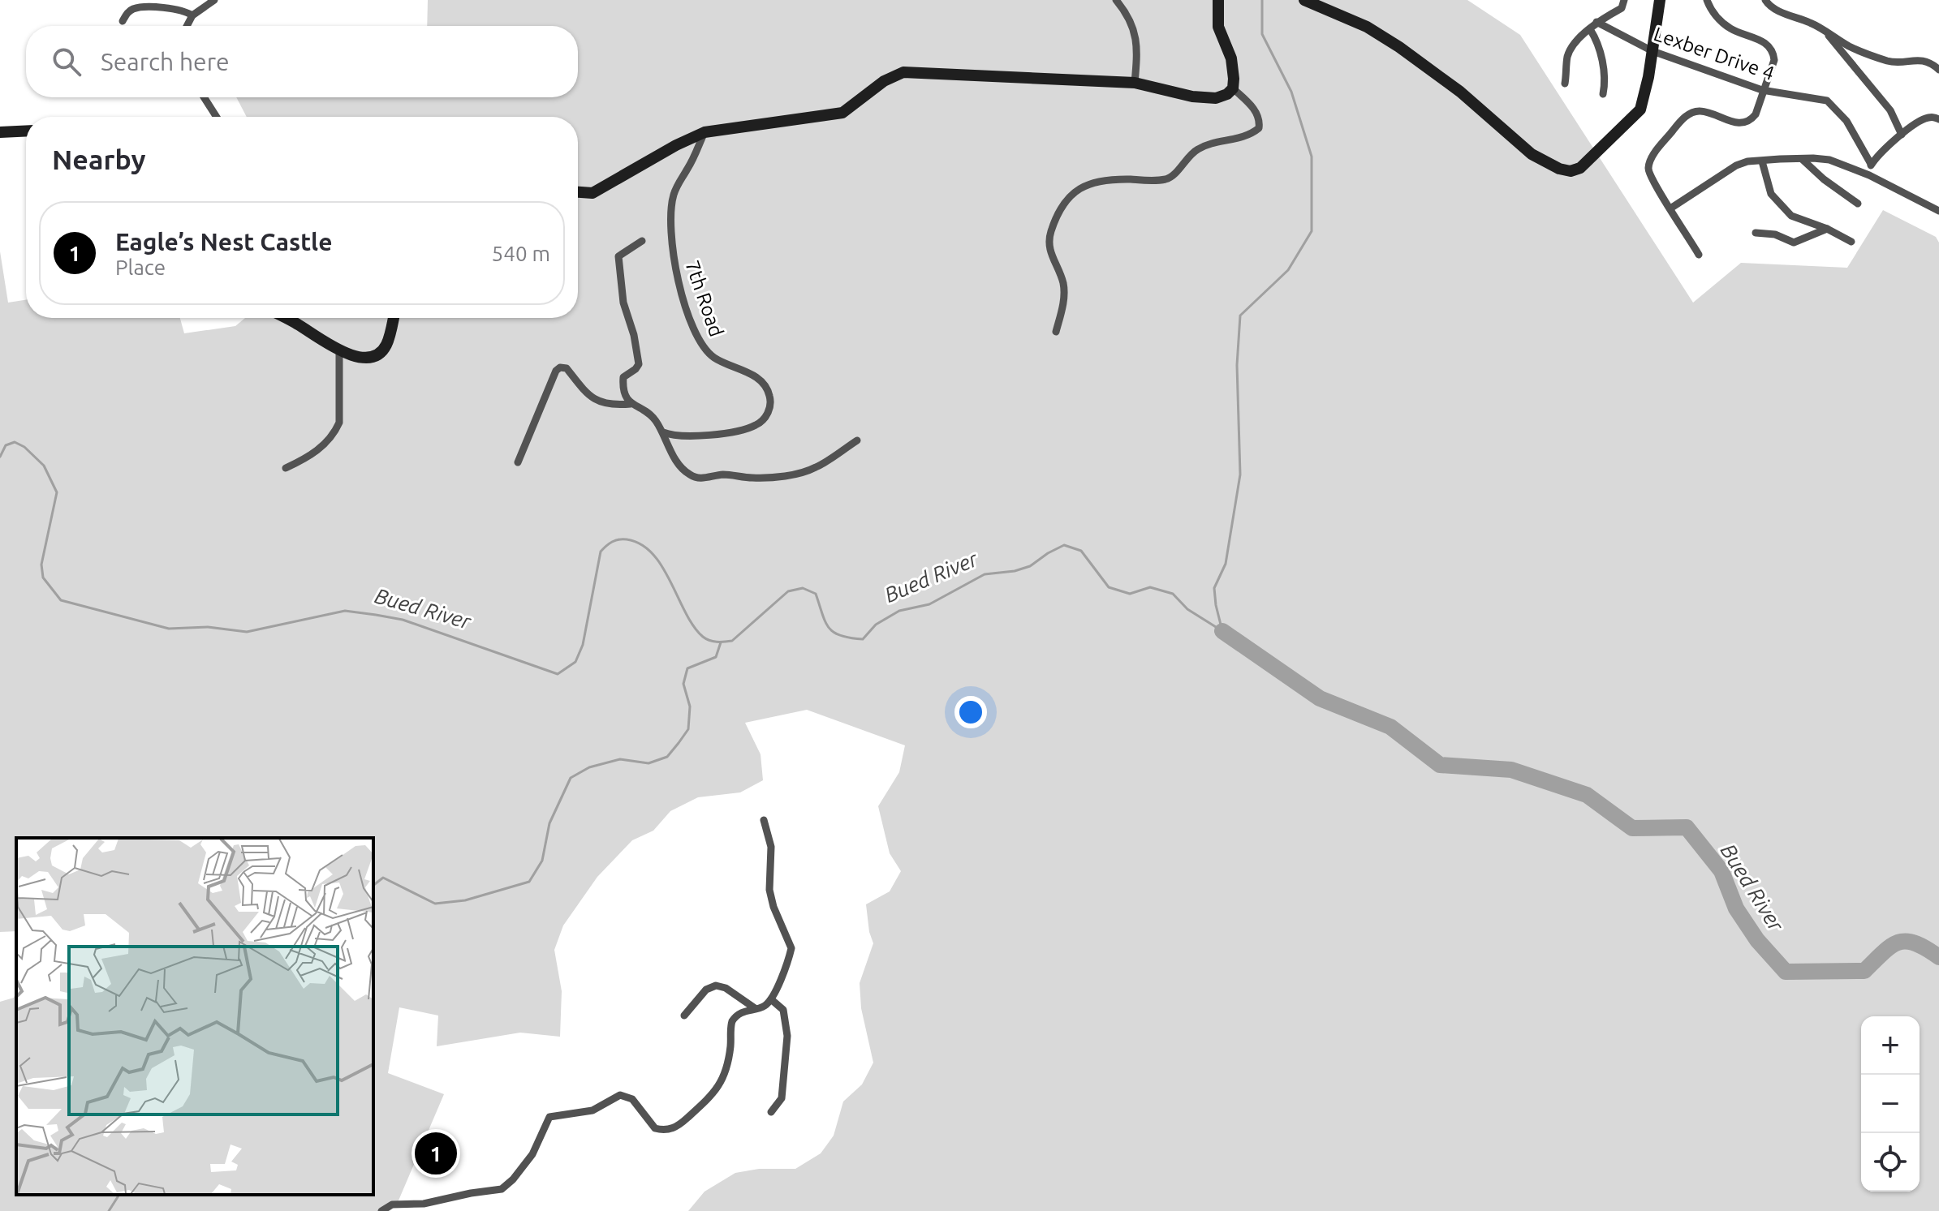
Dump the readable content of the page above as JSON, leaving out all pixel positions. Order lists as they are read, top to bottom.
{
  "streets": {
    "street": ["Lexber Drive 4", "7th Road"]
  },
  "water": ["Bued River"],
  "page": {
    "search": "Search here",
    "heading": "Nearby",
    "list": [
      {
        "mark": "1",
        "name": "Eagle’s Nest Castle",
        "note": "Place",
        "value": "540 m"
      }
    ],
    "map_buttons": ["+", "−"],
    "pins": "1"
  }
}
